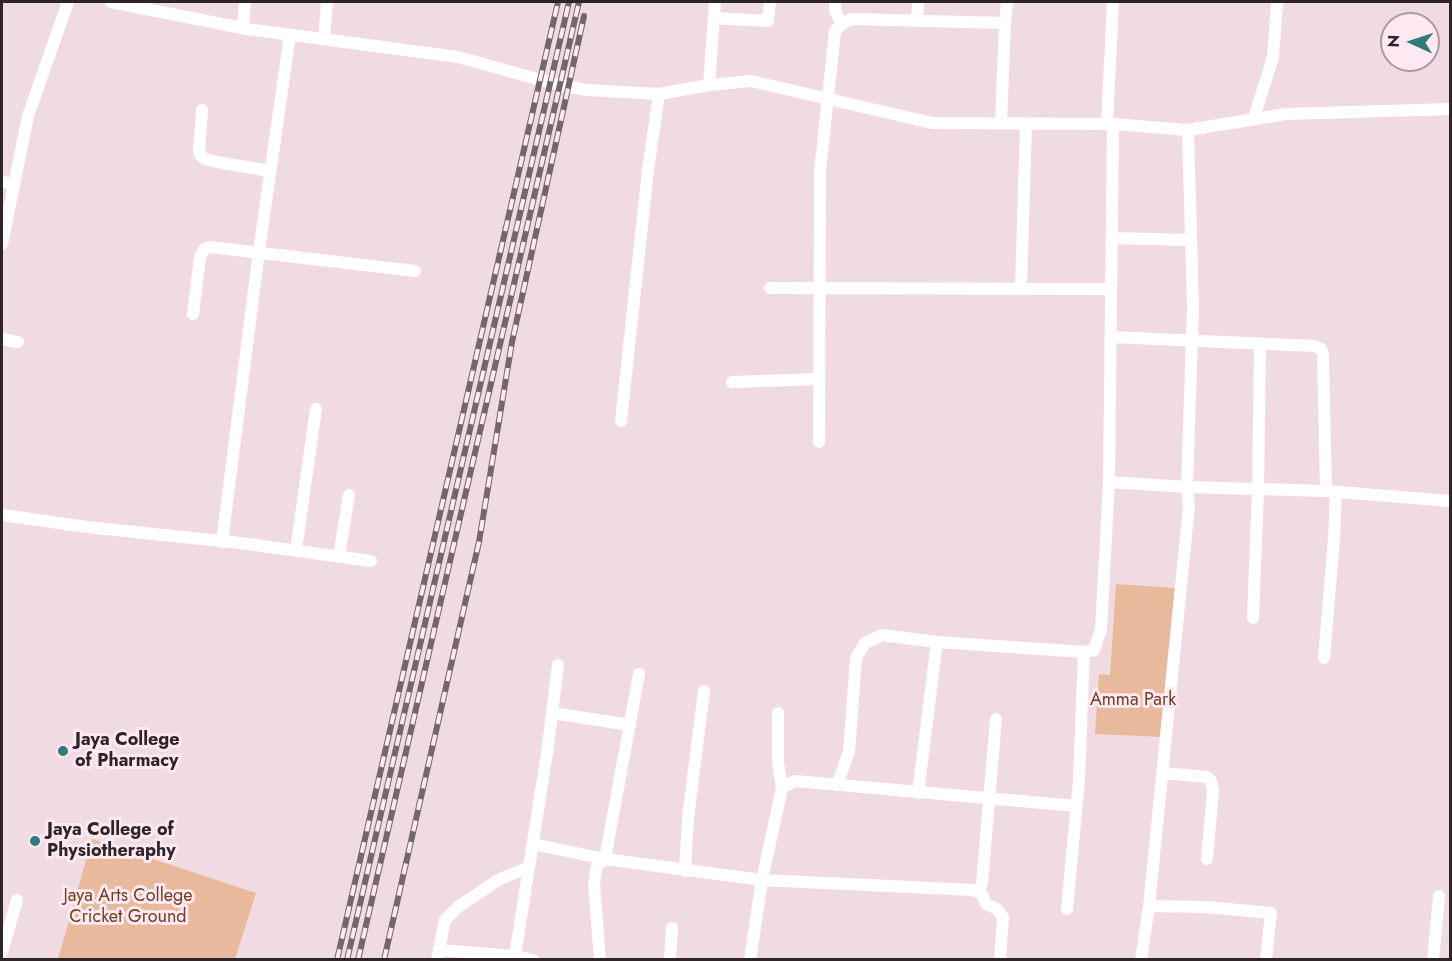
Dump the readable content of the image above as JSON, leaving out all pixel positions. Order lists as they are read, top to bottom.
{
  "parks": ["Amma Park", "Jaya Arts College Cricket Ground"],
  "places": ["Jaya College of Pharmacy", "Jaya College of Physiotheraphy"],
  "north": "left"
}
